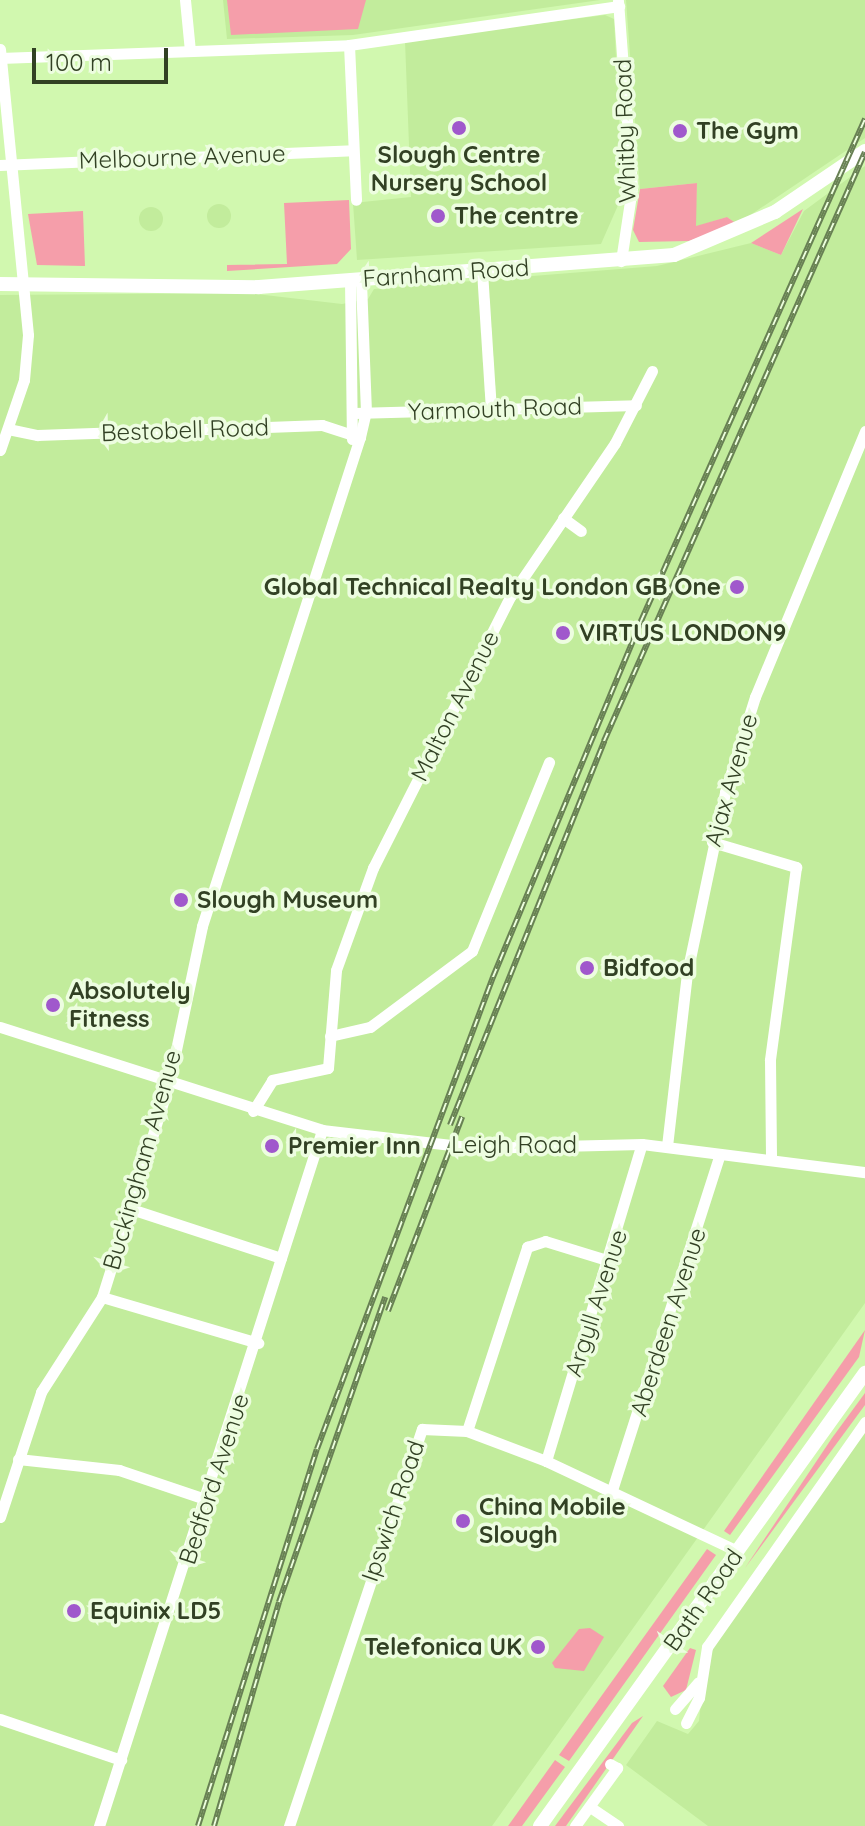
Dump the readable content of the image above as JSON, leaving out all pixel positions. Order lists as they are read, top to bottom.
{
  "streets": {
    "main road": ["Farnham Road", "Bath Road"],
    "street": [
      "Whitby Road",
      "Melbourne Avenue",
      "Yarmouth Road",
      "Bestobell Road",
      "Malton Avenue",
      "Ajax Avenue",
      "Leigh Road",
      "Buckingham Avenue",
      "Argyll Avenue",
      "Aberdeen Avenue",
      "Bedford Avenue",
      "Ipswich Road"
    ]
  },
  "crossings": [
    ["Whitby Road", "Farnham Road"],
    ["Farnham Road", "Buckingham Avenue"],
    ["Yarmouth Road", "Malton Avenue"],
    ["Yarmouth Road", "Buckingham Avenue"],
    ["Bestobell Road", "Buckingham Avenue"],
    ["Malton Avenue", "Leigh Road"],
    ["Ajax Avenue", "Leigh Road"],
    ["Leigh Road", "Buckingham Avenue"],
    ["Leigh Road", "Argyll Avenue"],
    ["Leigh Road", "Aberdeen Avenue"],
    ["Leigh Road", "Bedford Avenue"],
    ["Argyll Avenue", "Ipswich Road"],
    ["Aberdeen Avenue", "Ipswich Road"],
    ["Ipswich Road", "Bath Road"]
  ],
  "places": [
    "Slough Centre Nursery School",
    "The Gym",
    "The centre",
    "Global Technical Realty London GB One",
    "VIRTUS LONDON9",
    "Slough Museum",
    "Bidfood",
    "Absolutely Fitness",
    "Premier Inn",
    "China Mobile Slough",
    "Equinix LD5",
    "Telefonica UK"
  ],
  "scale_bar": "100 m"
}
